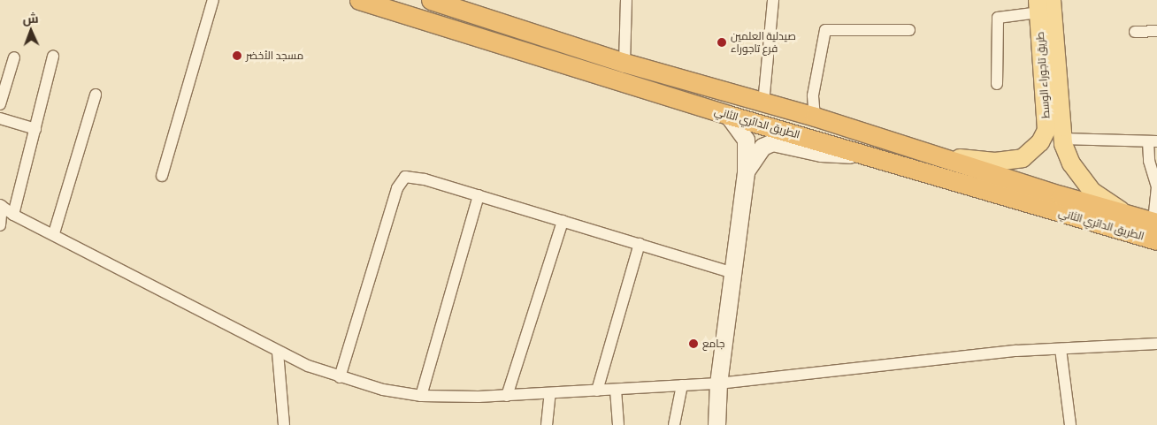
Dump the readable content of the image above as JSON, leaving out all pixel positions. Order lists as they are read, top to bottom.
{
  "streets": {
    "highway": ["الطريق الدائري الثاني"],
    "main road": ["طريق تاجوراء الوسط"]
  },
  "crossings": [
    ["طريق تاجوراء الوسط", "الطريق الدائري الثاني"]
  ],
  "places": ["صيدلية العلمين فرع تاجوراء", "مسجد الأخضر", "جامع"],
  "north": "top"
}
